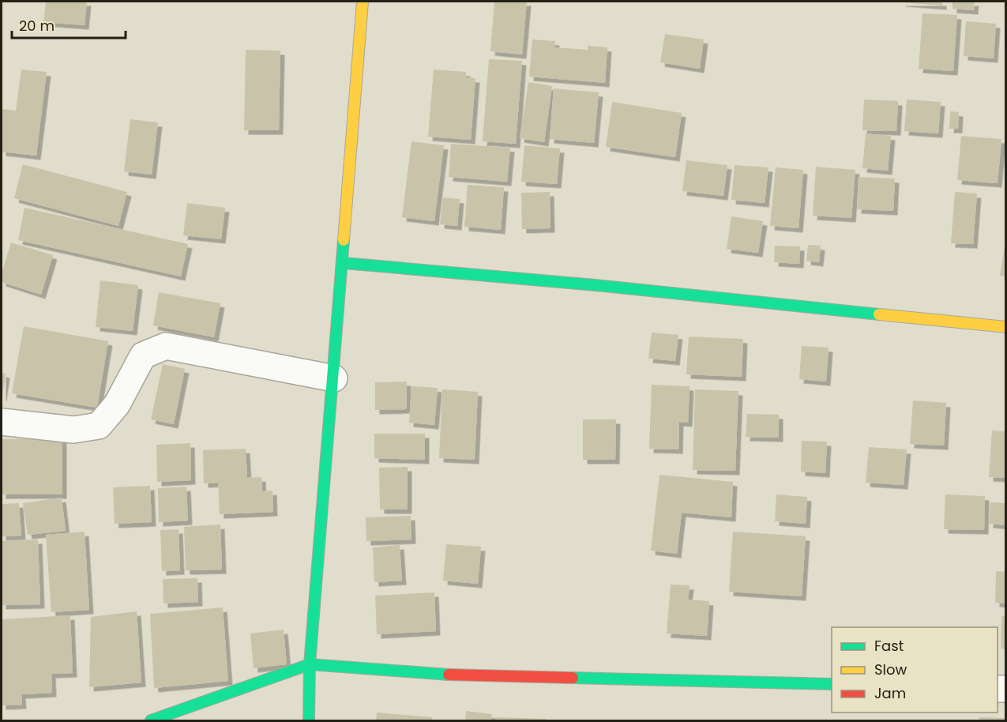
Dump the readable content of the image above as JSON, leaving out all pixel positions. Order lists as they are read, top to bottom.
{
  "legend": ["Fast", "Slow", "Jam"],
  "scale_bar": "20 m"
}
